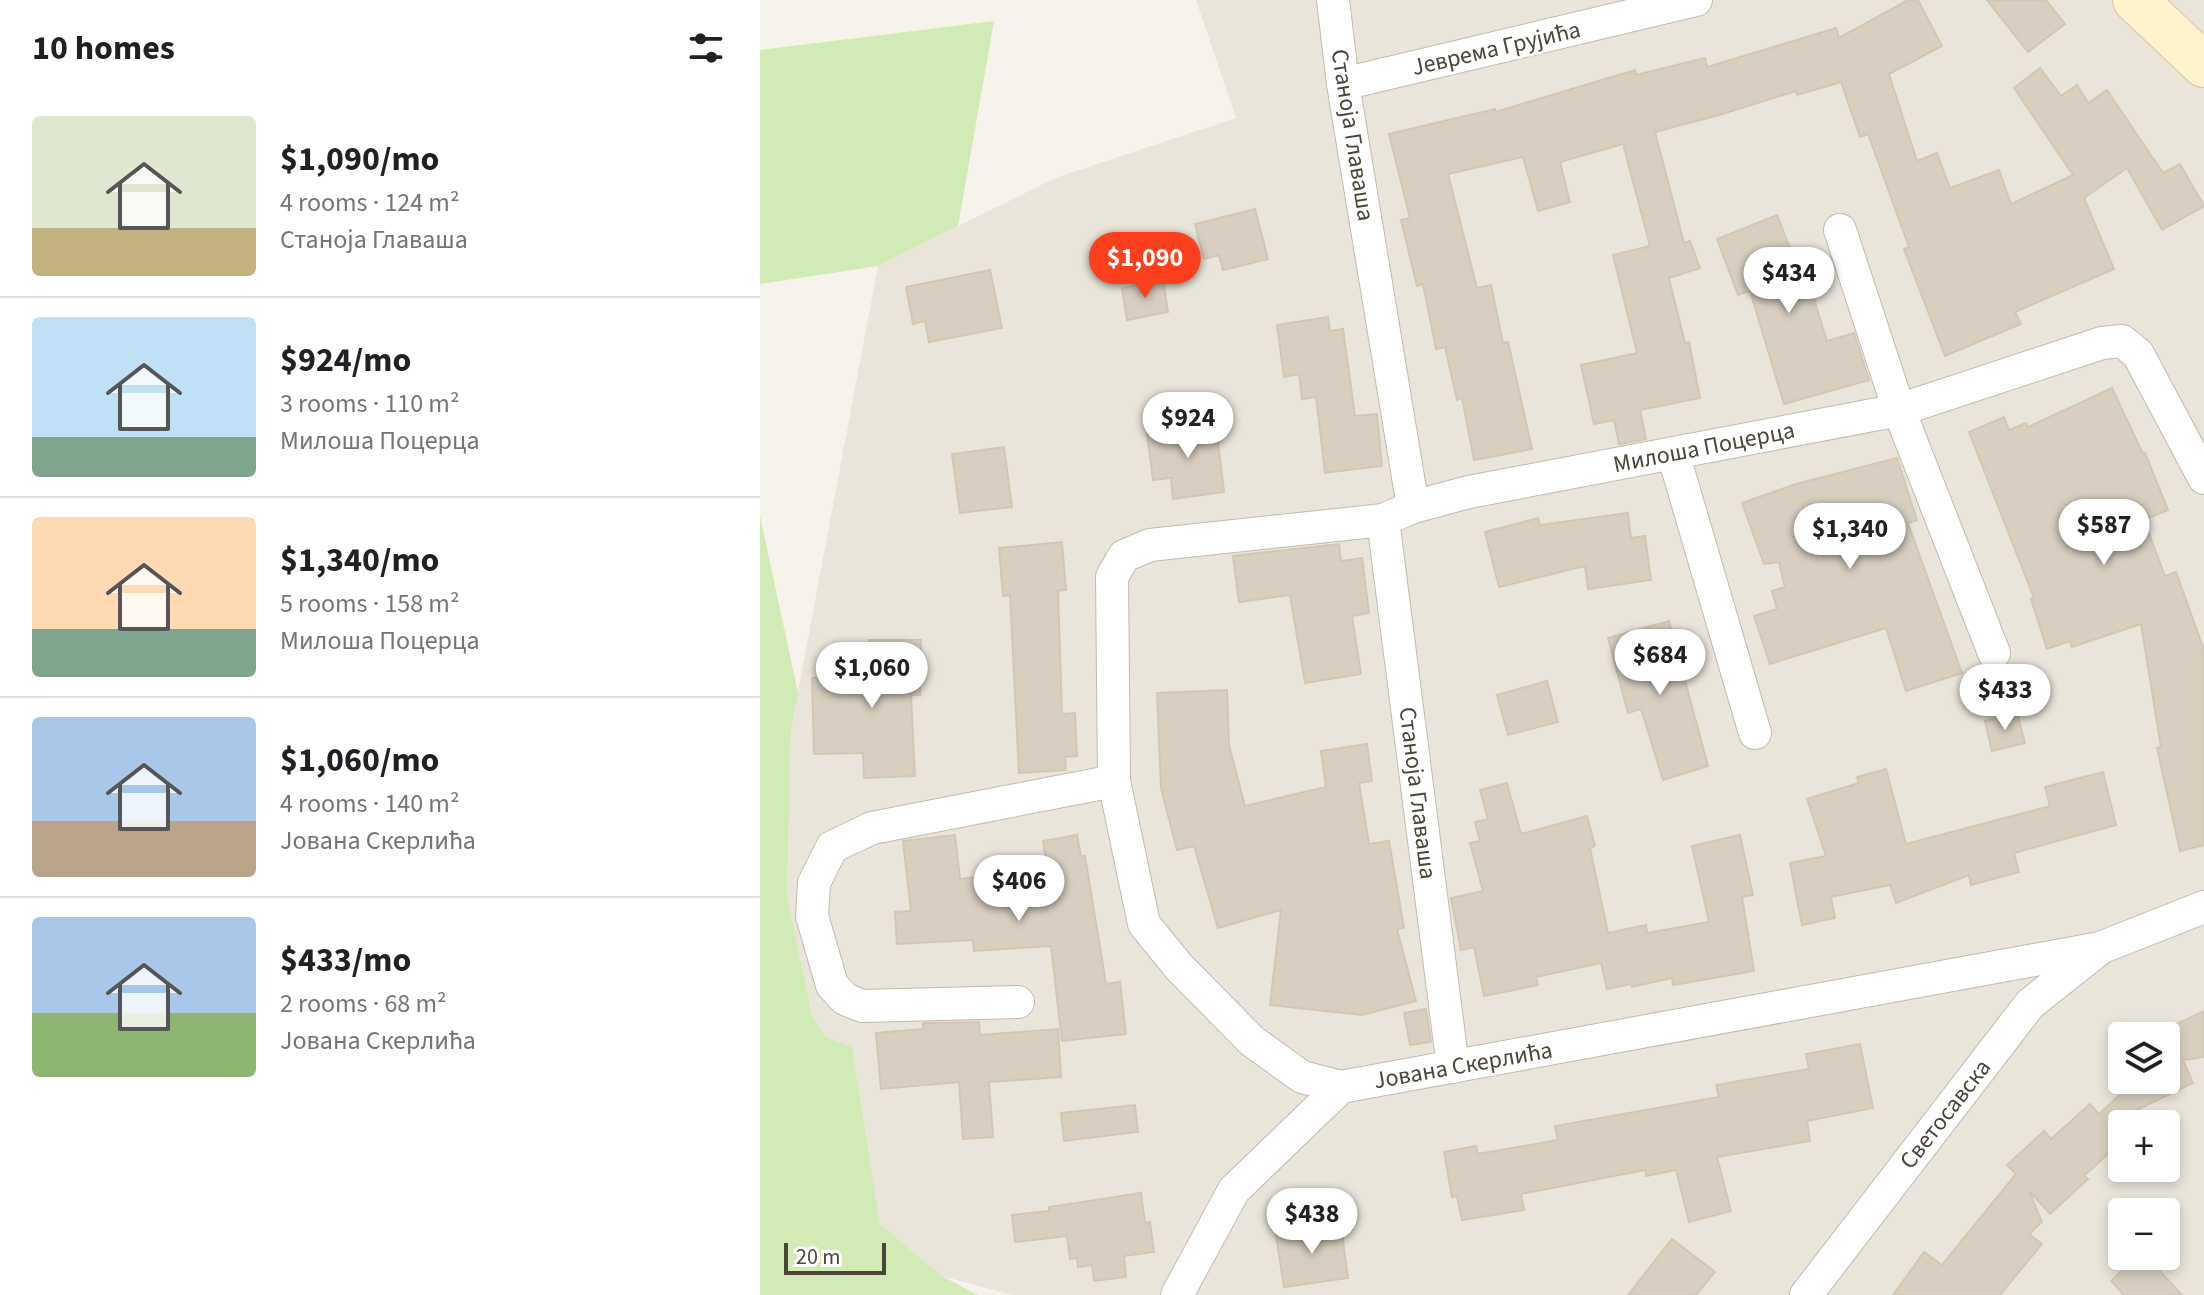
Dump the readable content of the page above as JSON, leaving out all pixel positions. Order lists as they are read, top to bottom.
{
  "streets": {
    "street": [
      "Јеврема Грујића",
      "Станоја Главаша",
      "Милоша Поцерца",
      "Јована Скерлића",
      "Светосавска"
    ]
  },
  "crossings": [
    ["Јеврема Грујића", "Станоја Главаша"],
    ["Станоја Главаша", "Милоша Поцерца"],
    ["Станоја Главаша", "Јована Скерлића"],
    ["Милоша Поцерца", "Јована Скерлића"],
    ["Јована Скерлића", "Светосавска"]
  ],
  "scale_bar": "20 m",
  "page": {
    "heading": "10 homes",
    "list": [
      {
        "name": "$1,090/mo",
        "note": "4 rooms · 124 m² · Станоја Главаша"
      },
      {
        "name": "$924/mo",
        "note": "3 rooms · 110 m² · Милоша Поцерца"
      },
      {
        "name": "$1,340/mo",
        "note": "5 rooms · 158 m² · Милоша Поцерца"
      },
      {
        "name": "$1,060/mo",
        "note": "4 rooms · 140 m² · Јована Скерлића"
      },
      {
        "name": "$433/mo",
        "note": "2 rooms · 68 m² · Јована Скерлића"
      }
    ],
    "price": [
      "$1,090",
      "$434",
      "$924",
      "$587",
      "$1,340",
      "$684",
      "$1,060",
      "$433",
      "$406",
      "$438"
    ],
    "map_buttons": ["+", "−"],
    "scale": "20 m"
  }
}
